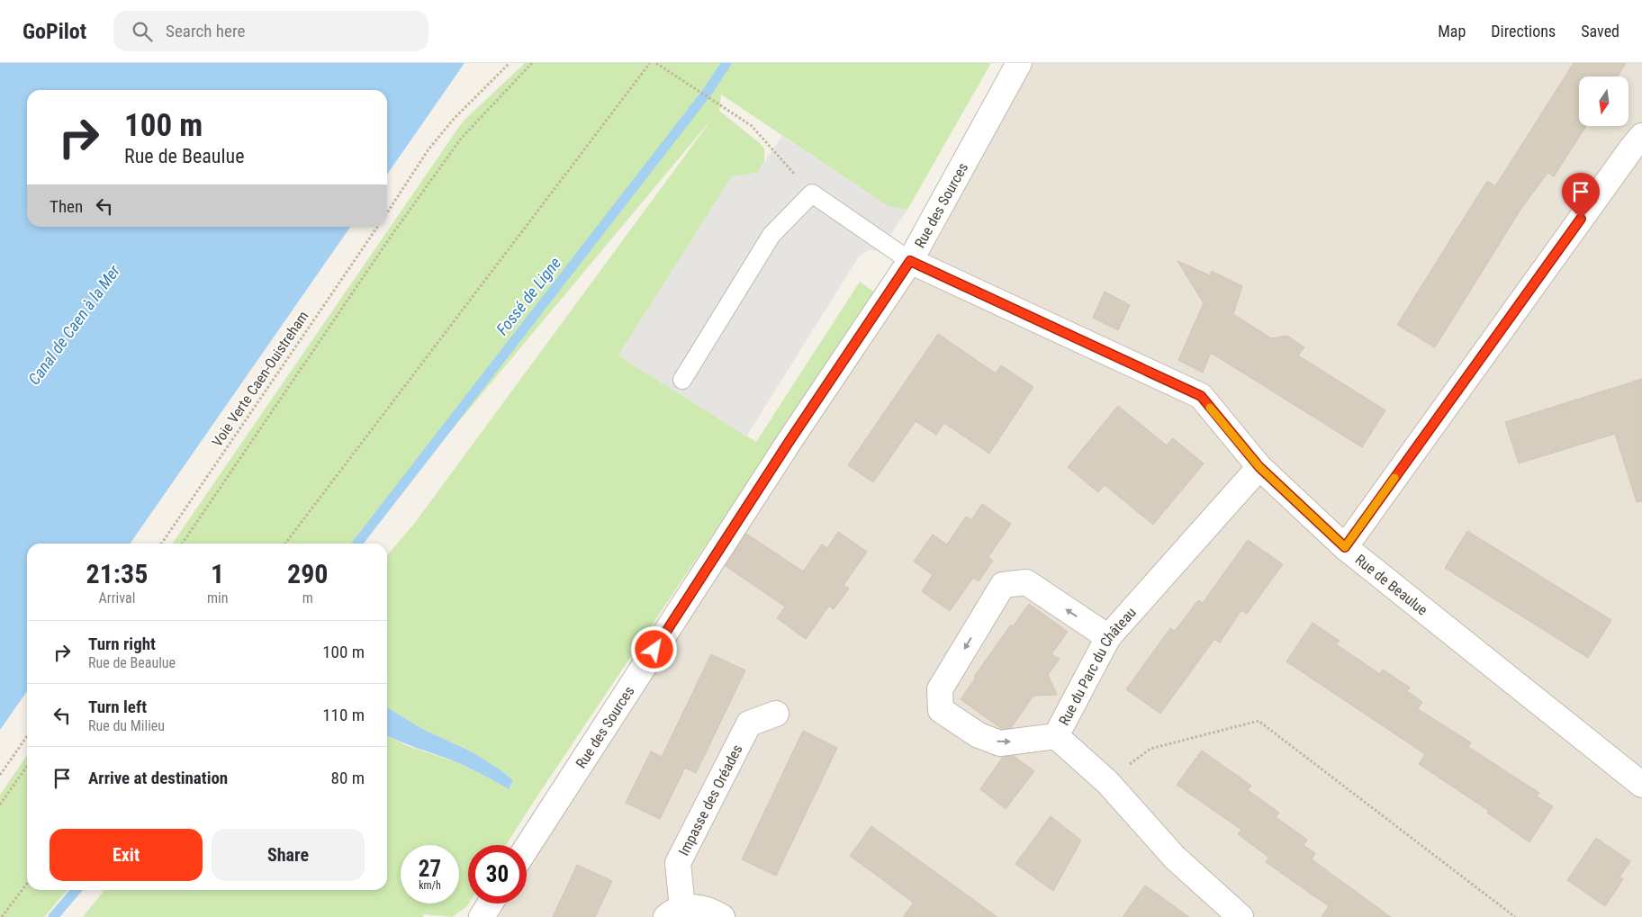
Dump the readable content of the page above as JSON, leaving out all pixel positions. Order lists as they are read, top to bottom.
{
  "streets": {
    "street": [
      "Rue des Sources",
      "Rue de Beaulue",
      "Rue du Parc du Château",
      "Impasse des Oréades"
    ],
    "path": ["Voie Verte Caen-Ouistreham"]
  },
  "crossings": [
    ["Rue des Sources", "Rue de Beaulue"],
    ["Rue de Beaulue", "Rue du Parc du Château"]
  ],
  "water": ["Fossé de Ligne", "Canal de Caen à la Mer"],
  "north": "bottom",
  "page": {
    "header": "GoPilot",
    "search": "Search here",
    "nav": ["Map", "Directions", "Saved"],
    "turn": ["100 m", "Rue de Beaulue"],
    "then": "Then",
    "eta": [
      "21:35",
      "Arrival",
      "1",
      "min",
      "290",
      "m"
    ],
    "list": [
      {
        "name": "Turn right",
        "note": "Rue de Beaulue",
        "value": "100 m"
      },
      {
        "name": "Turn left",
        "note": "Rue du Milieu",
        "value": "110 m"
      },
      {
        "name": "Arrive at destination",
        "value": "80 m"
      }
    ],
    "buttons": ["Exit", "Share"],
    "speed": "27 km/h",
    "limit": "30"
  }
}
